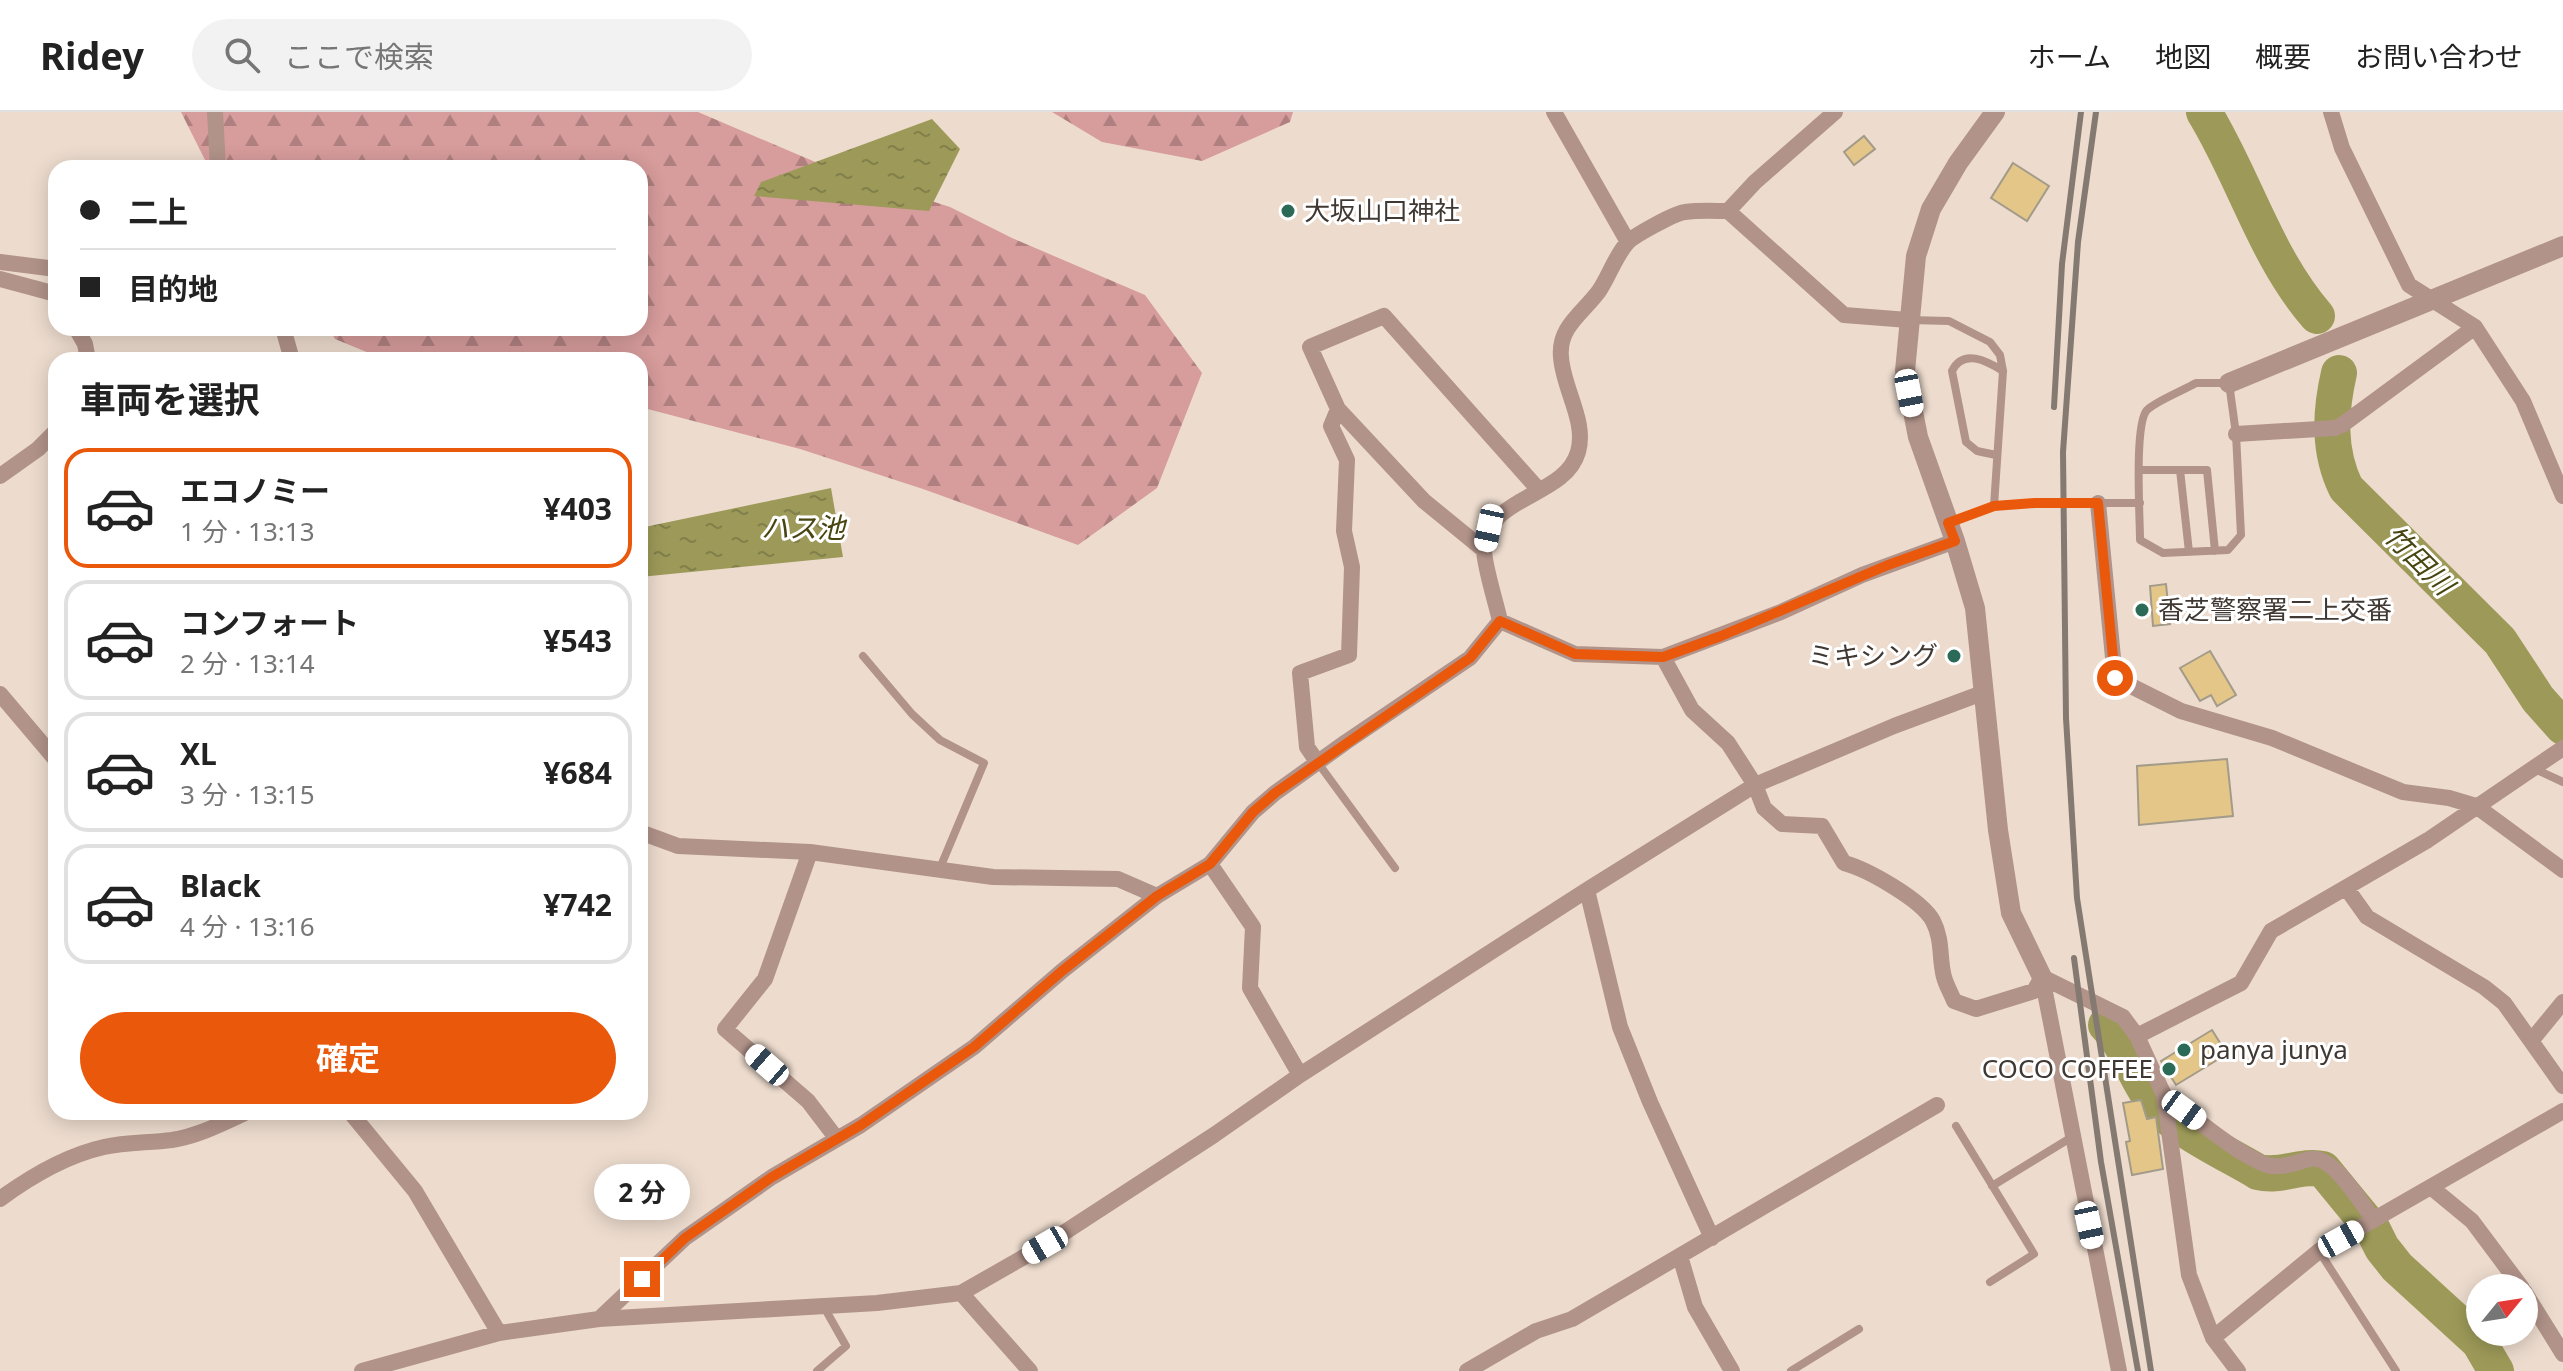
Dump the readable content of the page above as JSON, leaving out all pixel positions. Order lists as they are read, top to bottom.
{
  "water": ["ハス池", "竹田川"],
  "places": [
    "大坂山口神社",
    "香芝警察署二上交番",
    "ミキシング",
    "panya junya",
    "COCO COFFEE"
  ],
  "north": "top right",
  "page": {
    "header": "Ridey",
    "search": "ここで検索",
    "nav": [
      "ホーム",
      "地図",
      "概要",
      "お問い合わせ"
    ],
    "banner": ["二上", "目的地"],
    "heading": "車両を選択",
    "list": [
      {
        "name": "エコノミー",
        "note": "1 分 · 13:13",
        "value": "¥403"
      },
      {
        "name": "コンフォート",
        "note": "2 分 · 13:14",
        "value": "¥543"
      },
      {
        "name": "XL",
        "note": "3 分 · 13:15",
        "value": "¥684"
      },
      {
        "name": "Black",
        "note": "4 分 · 13:16",
        "value": "¥742"
      }
    ],
    "buttons": "確定",
    "bubble": "2 分"
  }
}
